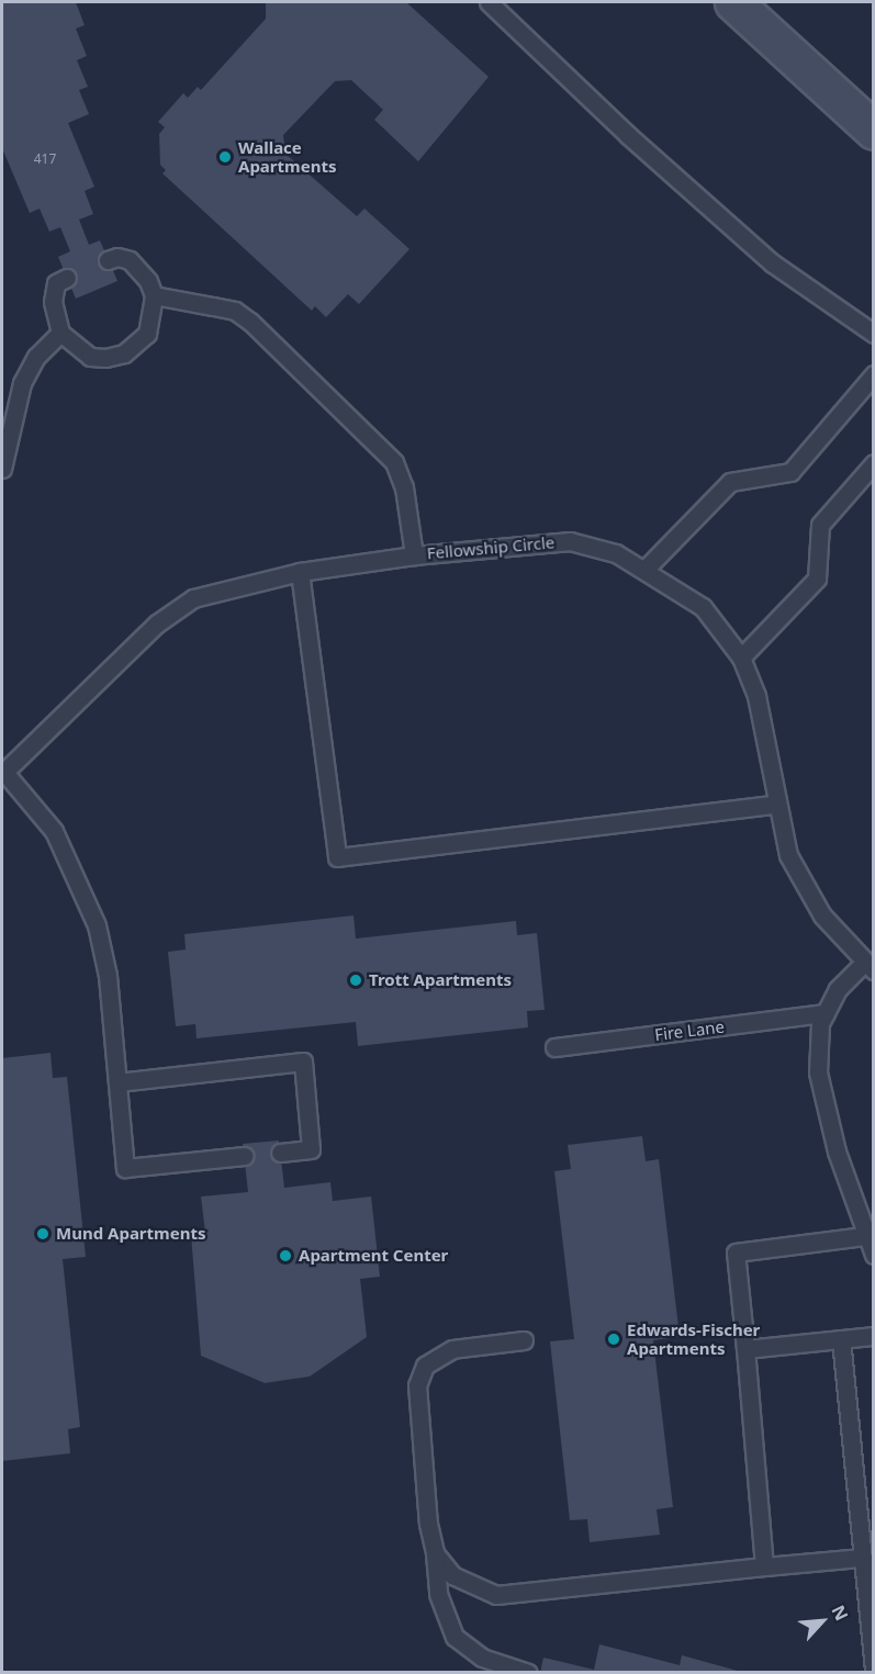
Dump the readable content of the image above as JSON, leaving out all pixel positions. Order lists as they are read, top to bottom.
{
  "streets": {
    "lane": ["Fellowship Circle", "Fire Lane"]
  },
  "places": [
    "Wallace Apartments",
    "Trott Apartments",
    "Mund Apartments",
    "Apartment Center",
    "Edwards-Fischer Apartments"
  ],
  "house_numbers": ["417"],
  "north": "top right"
}
